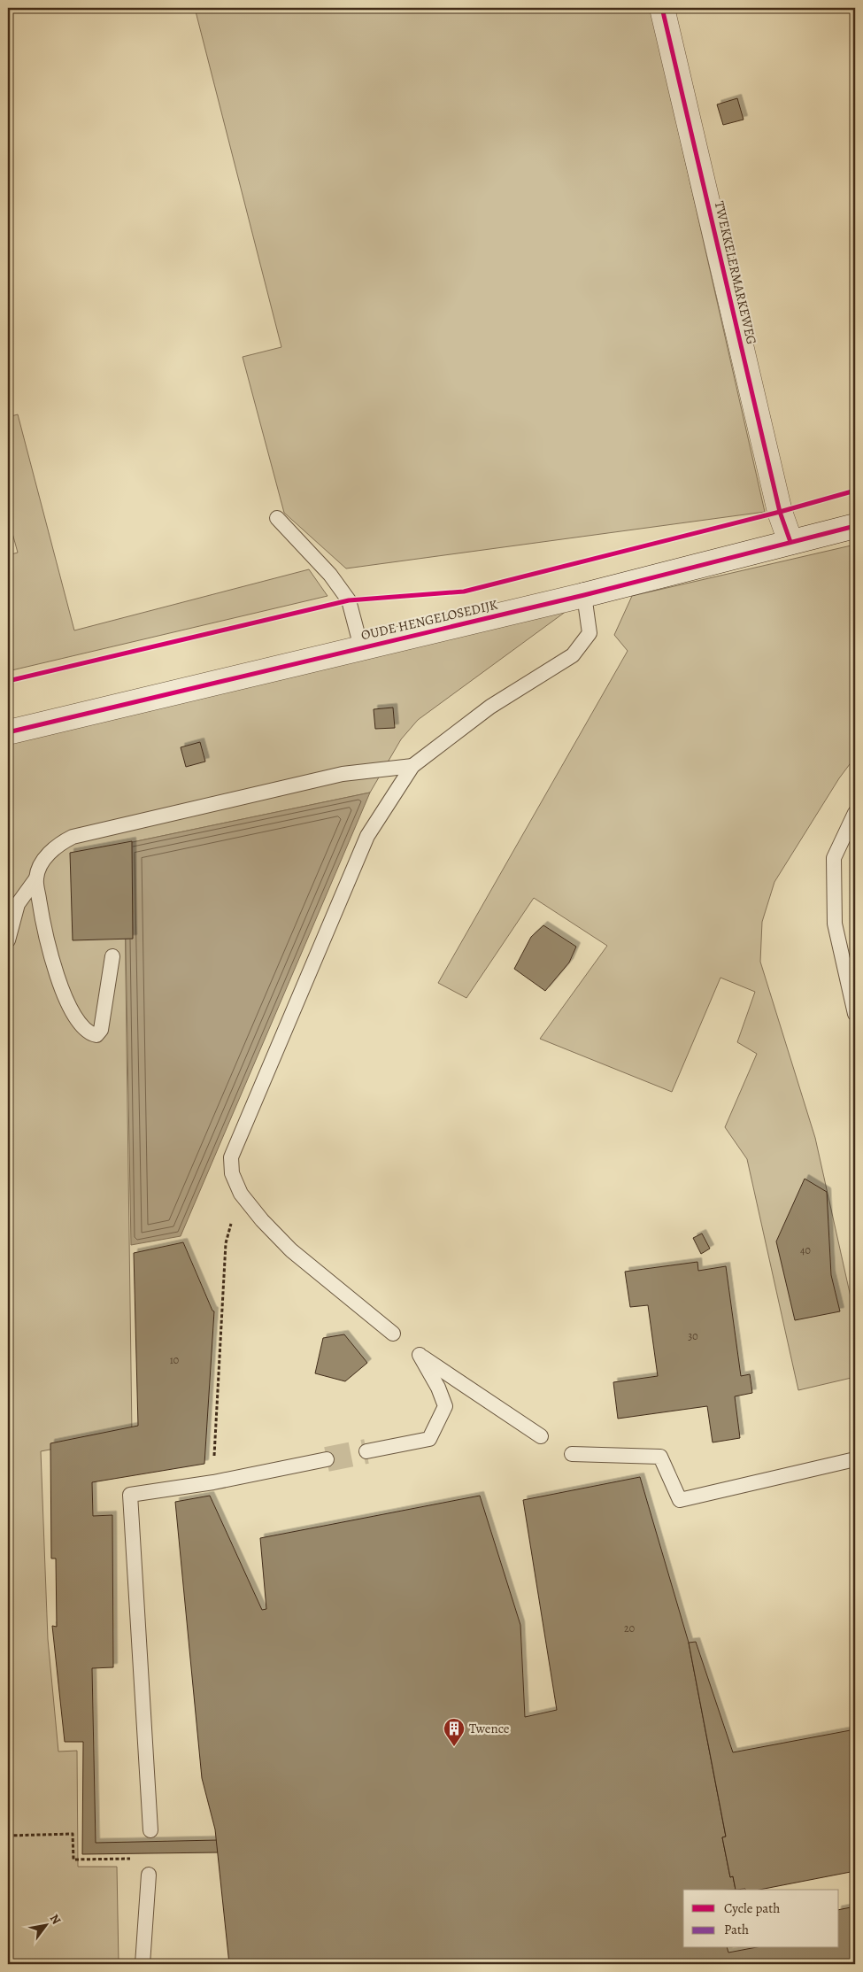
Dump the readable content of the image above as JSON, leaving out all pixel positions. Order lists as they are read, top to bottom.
{
  "streets": {
    "street": ["TWEKKELERMARKEWEG", "OUDE HENGELOSEDIJK"]
  },
  "crossings": [
    ["TWEKKELERMARKEWEG", "OUDE HENGELOSEDIJK"]
  ],
  "places": {
    "building": ["Twence"]
  },
  "house_numbers": [
    "40",
    "30",
    "10",
    "20"
  ],
  "legend": ["Cycle path", "Path"],
  "north": "top right"
}
